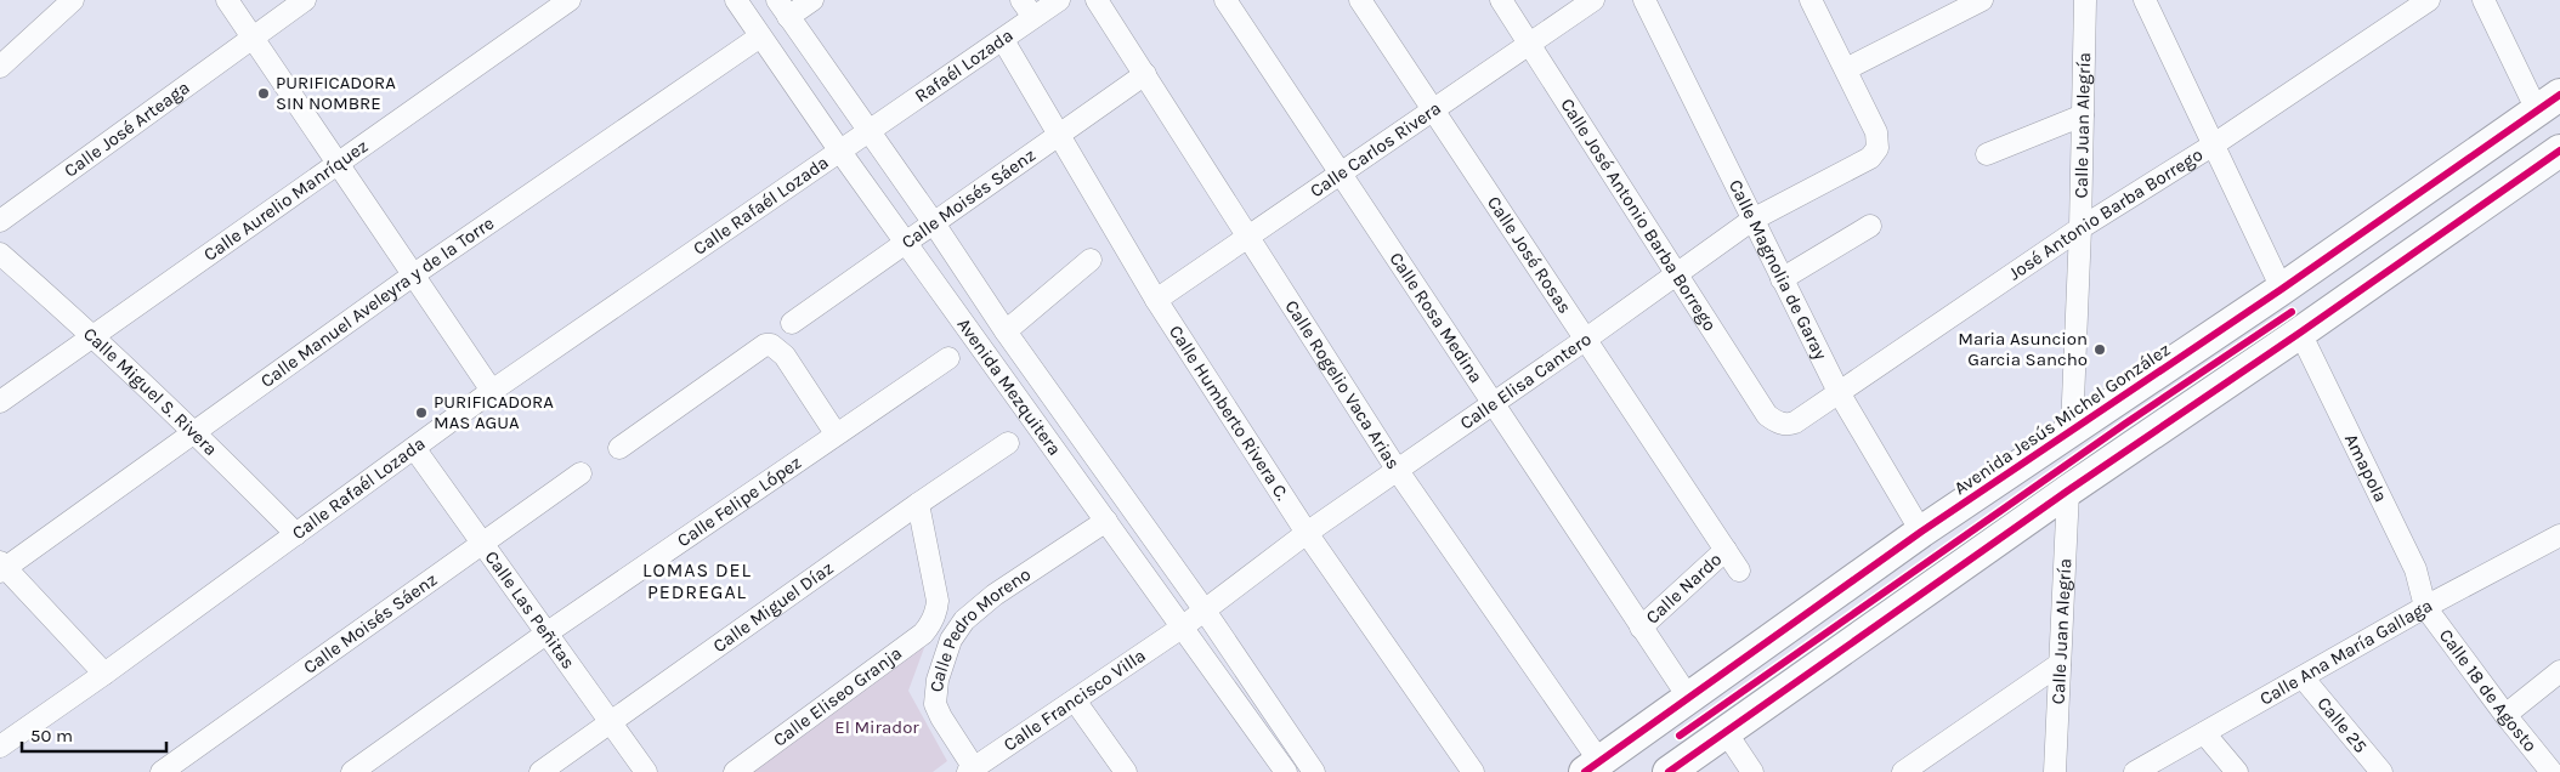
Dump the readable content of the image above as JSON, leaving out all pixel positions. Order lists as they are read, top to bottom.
{
  "streets": {
    "main road": ["Avenida Jesús Michel González"],
    "street": [
      "Rafaél Lozada",
      "Calle Juan Alegría",
      "Calle José Arteaga",
      "Calle Carlos Rivera",
      "Calle Moisés Sáenz",
      "Calle Aurelio Manríquez",
      "Calle Rafaél Lozada",
      "Calle José Antonio Barba Borrego",
      "José Antonio Barba Borrego",
      "Calle José Rosas",
      "Calle Magnolia de Garay",
      "Calle Manuel Aveleyra y de la Torre",
      "Calle Rosa Medina",
      "Calle Elisa Cantero",
      "Calle Rogelio Vaca Arias",
      "Avenida Mezquitera",
      "Calle Miguel S. Rivera",
      "Calle Humberto Rivera C.",
      "Amapola",
      "Calle Felipe López",
      "Calle Nardo",
      "Calle Miguel Díaz",
      "Calle Las Peñitas",
      "Calle Pedro Moreno",
      "Calle Ana María Gallaga",
      "Calle 18 de Agosto",
      "Calle Eliseo Granja",
      "Calle Francisco Villa",
      "Calle 25"
    ]
  },
  "crossings": [
    ["Rafaél Lozada", "Calle Rafaél Lozada"],
    ["Rafaél Lozada", "Avenida Mezquitera"],
    ["Rafaél Lozada", "Calle Humberto Rivera C."],
    ["Calle Juan Alegría", "José Antonio Barba Borrego"],
    ["Calle Juan Alegría", "Avenida Jesús Michel González"],
    ["Calle Carlos Rivera", "Calle José Antonio Barba Borrego"],
    ["Calle Carlos Rivera", "Calle José Rosas"],
    ["Calle Carlos Rivera", "Calle Rosa Medina"],
    ["Calle Carlos Rivera", "Calle Rogelio Vaca Arias"],
    ["Calle Carlos Rivera", "Calle Humberto Rivera C."],
    ["Calle Moisés Sáenz", "Calle Rogelio Vaca Arias"],
    ["Calle Moisés Sáenz", "Avenida Mezquitera"],
    ["Calle Moisés Sáenz", "Calle Humberto Rivera C."],
    ["Calle Moisés Sáenz", "Calle Las Peñitas"],
    ["Calle Aurelio Manríquez", "Calle Miguel S. Rivera"],
    ["Calle Rafaél Lozada", "Avenida Mezquitera"],
    ["Calle Rafaél Lozada", "Calle Miguel S. Rivera"],
    ["Calle Rafaél Lozada", "Calle Las Peñitas"],
    ["Calle José Antonio Barba Borrego", "José Antonio Barba Borrego"],
    ["Calle José Antonio Barba Borrego", "Calle Elisa Cantero"],
    ["José Antonio Barba Borrego", "Calle Magnolia de Garay"],
    ["Calle José Rosas", "Calle Elisa Cantero"],
    ["Calle José Rosas", "Calle Nardo"],
    ["Calle Magnolia de Garay", "Calle Elisa Cantero"],
    ["Calle Magnolia de Garay", "Avenida Jesús Michel González"],
    ["Calle Manuel Aveleyra y de la Torre", "Avenida Mezquitera"],
    ["Calle Manuel Aveleyra y de la Torre", "Calle Miguel S. Rivera"],
    ["Calle Rosa Medina", "Calle Elisa Cantero"],
    ["Calle Rosa Medina", "Avenida Jesús Michel González"],
    ["Calle Rosa Medina", "Calle Nardo"],
    ["Calle Elisa Cantero", "Calle Rogelio Vaca Arias"],
    ["Calle Elisa Cantero", "Avenida Mezquitera"],
    ["Calle Elisa Cantero", "Calle Humberto Rivera C."],
    ["Calle Elisa Cantero", "Calle Francisco Villa"],
    ["Calle Rogelio Vaca Arias", "Avenida Jesús Michel González"],
    ["Avenida Mezquitera", "Calle Pedro Moreno"],
    ["Avenida Mezquitera", "Calle Francisco Villa"],
    ["Amapola", "Calle Ana María Gallaga"],
    ["Amapola", "Calle 18 de Agosto"],
    ["Calle Felipe López", "Calle Las Peñitas"],
    ["Calle Miguel Díaz", "Calle Las Peñitas"],
    ["Calle Miguel Díaz", "Calle Eliseo Granja"],
    ["Calle Pedro Moreno", "Calle Francisco Villa"],
    ["Calle Ana María Gallaga", "Calle 18 de Agosto"],
    ["Calle Ana María Gallaga", "Calle 25"]
  ],
  "districts": ["LOMAS DEL PEDREGAL"],
  "parks": ["El Mirador"],
  "places": ["PURIFICADORA SIN NOMBRE", "Maria Asuncion Garcia Sancho", "PURIFICADORA MAS AGUA"],
  "scale_bar": "50 m"
}
